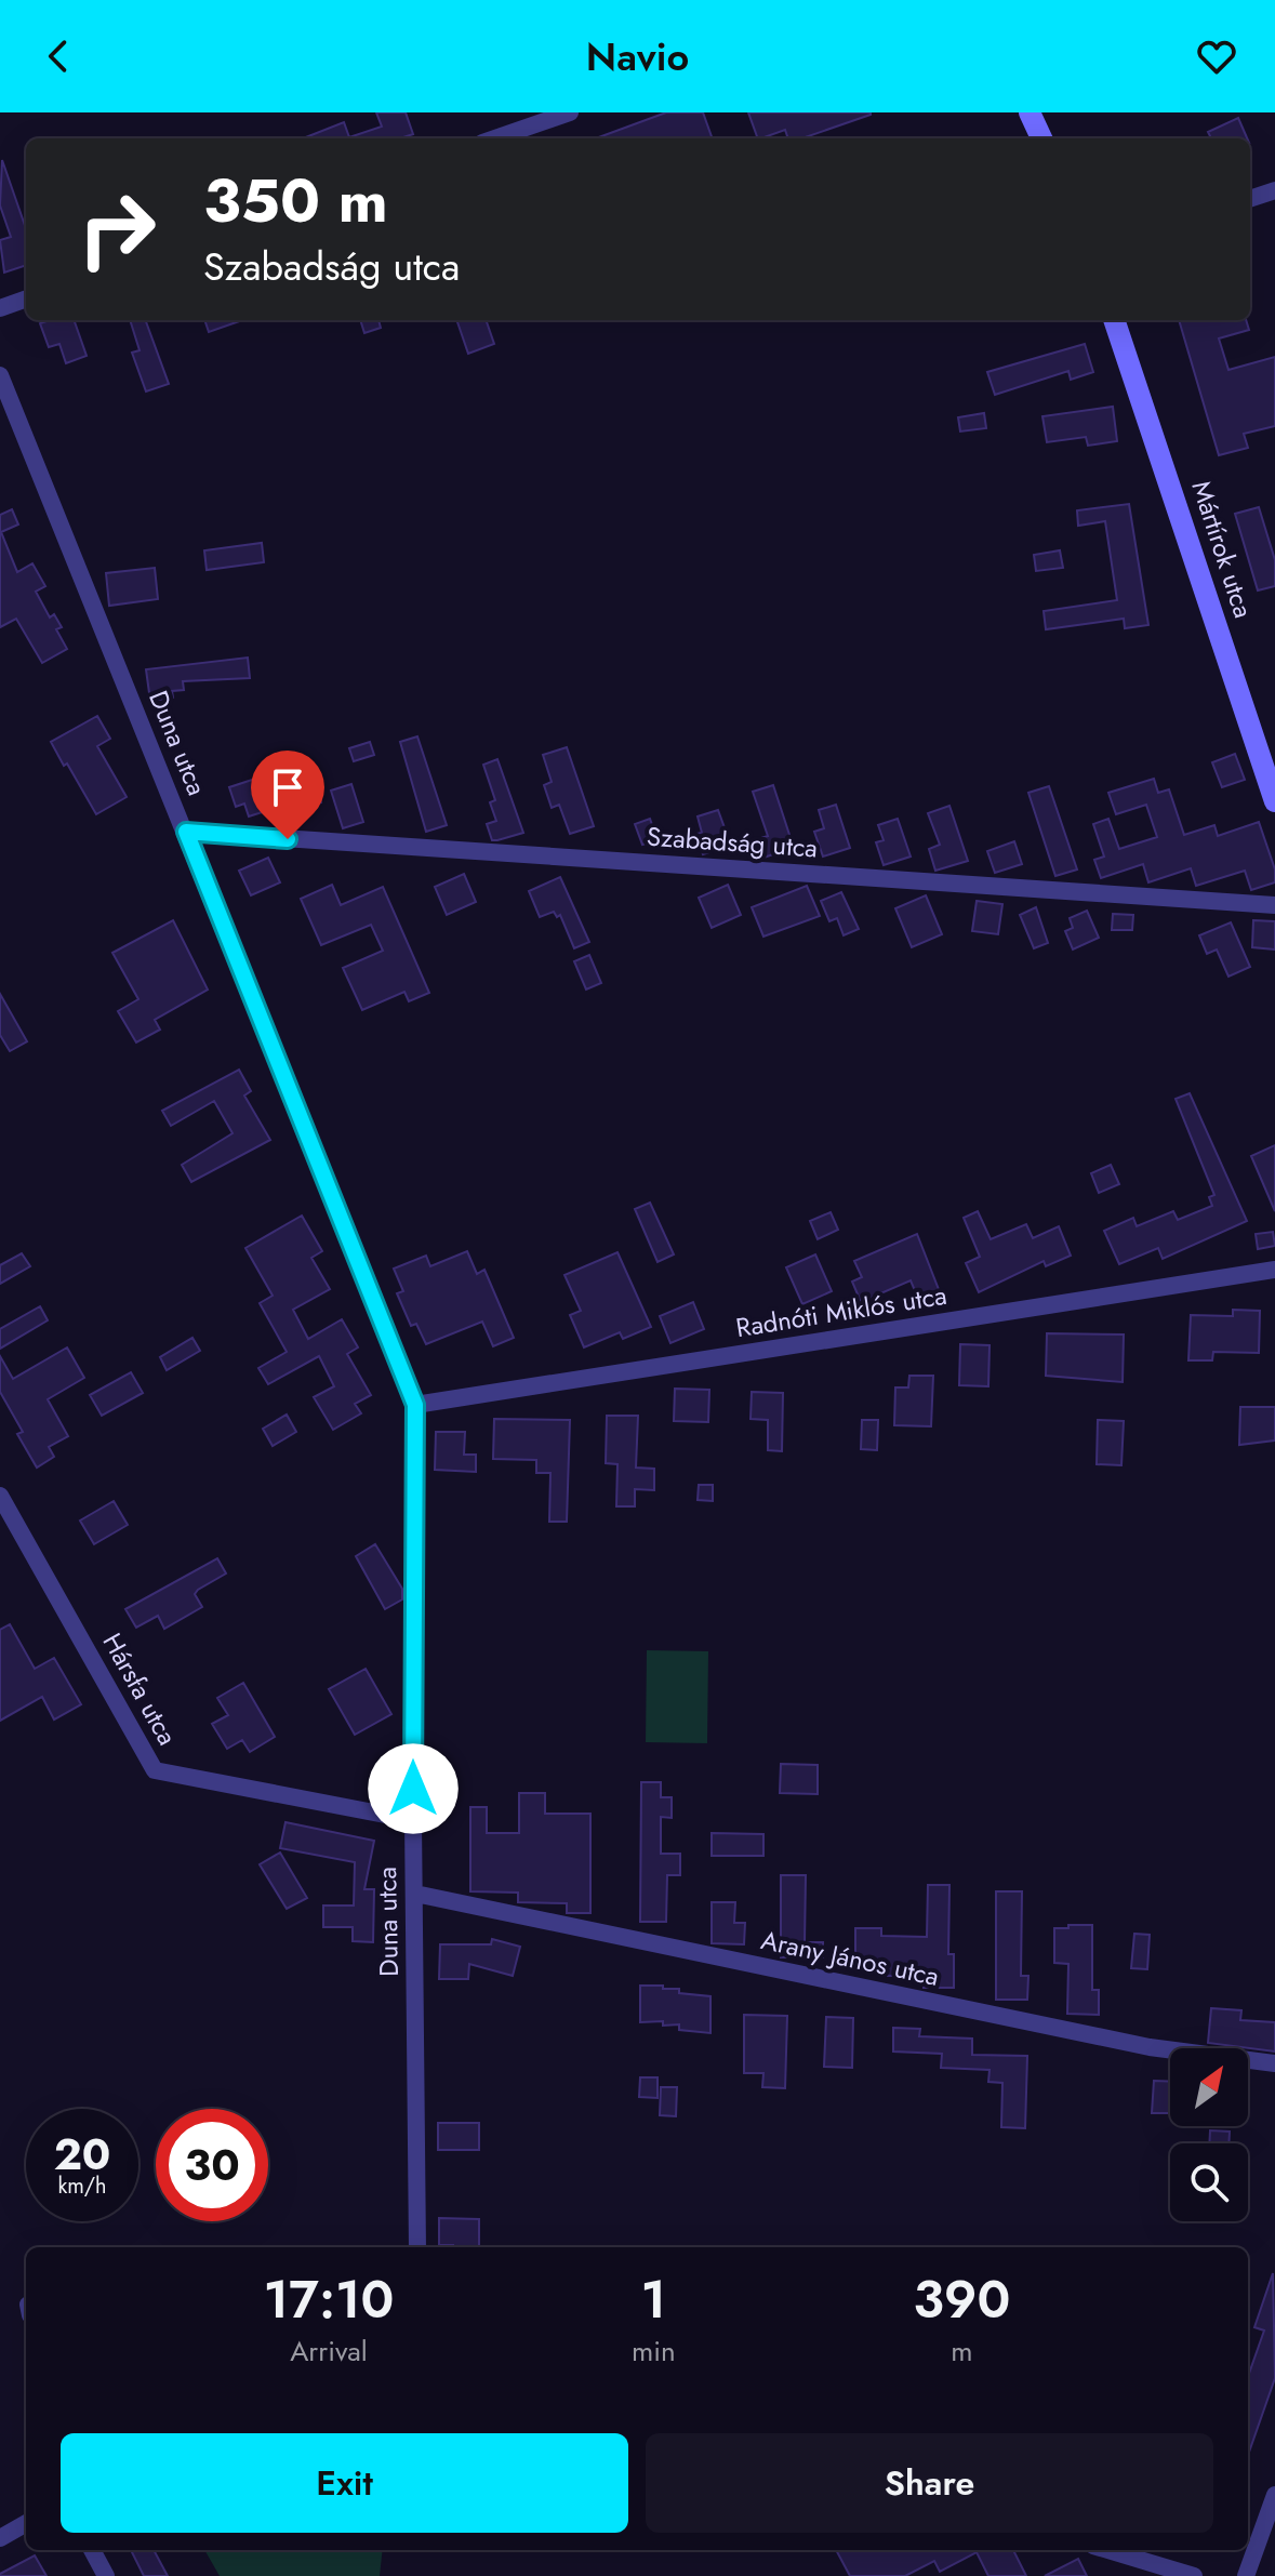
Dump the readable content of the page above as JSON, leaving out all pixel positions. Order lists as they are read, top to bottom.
{
  "streets": {
    "main road": ["Mártírok utca"],
    "street": [
      "Duna utca",
      "Szabadság utca",
      "Radnóti Miklós utca",
      "Hársfa utca",
      "Arany János utca"
    ]
  },
  "crossings": [
    ["Duna utca", "Szabadság utca"],
    ["Duna utca", "Radnóti Miklós utca"],
    ["Duna utca", "Hársfa utca"],
    ["Duna utca", "Arany János utca"]
  ],
  "north": "top right",
  "page": {
    "header": "Navio",
    "turn": ["350 m", "Szabadság utca"],
    "speed": "20 km/h",
    "limit": "30",
    "eta": [
      "17:10",
      "Arrival",
      "1",
      "min",
      "390",
      "m"
    ],
    "buttons": ["Exit", "Share"]
  }
}
